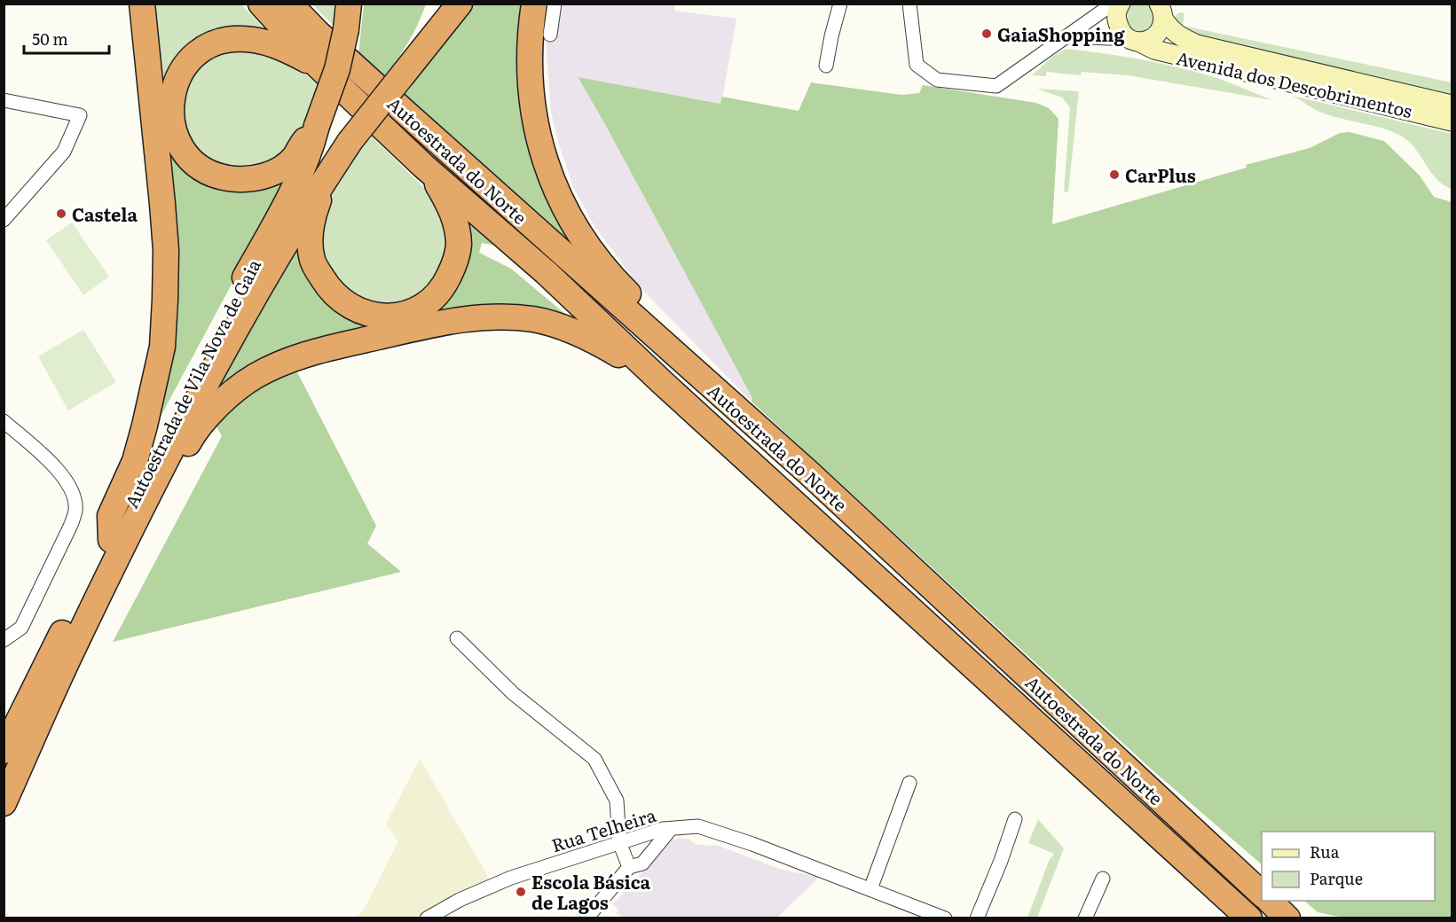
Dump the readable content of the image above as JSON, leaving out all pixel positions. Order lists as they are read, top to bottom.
{
  "streets": {
    "highway": ["Autoestrada do Norte", "Autoestrada de Vila Nova de Gaia"],
    "main road": ["Avenida dos Descobrimentos"],
    "street": ["Rua Telheira"]
  },
  "places": [
    "GaiaShopping",
    "CarPlus",
    "Castela",
    "Escola Básica de Lagos"
  ],
  "legend": ["Rua", "Parque"],
  "scale_bar": "50 m"
}
